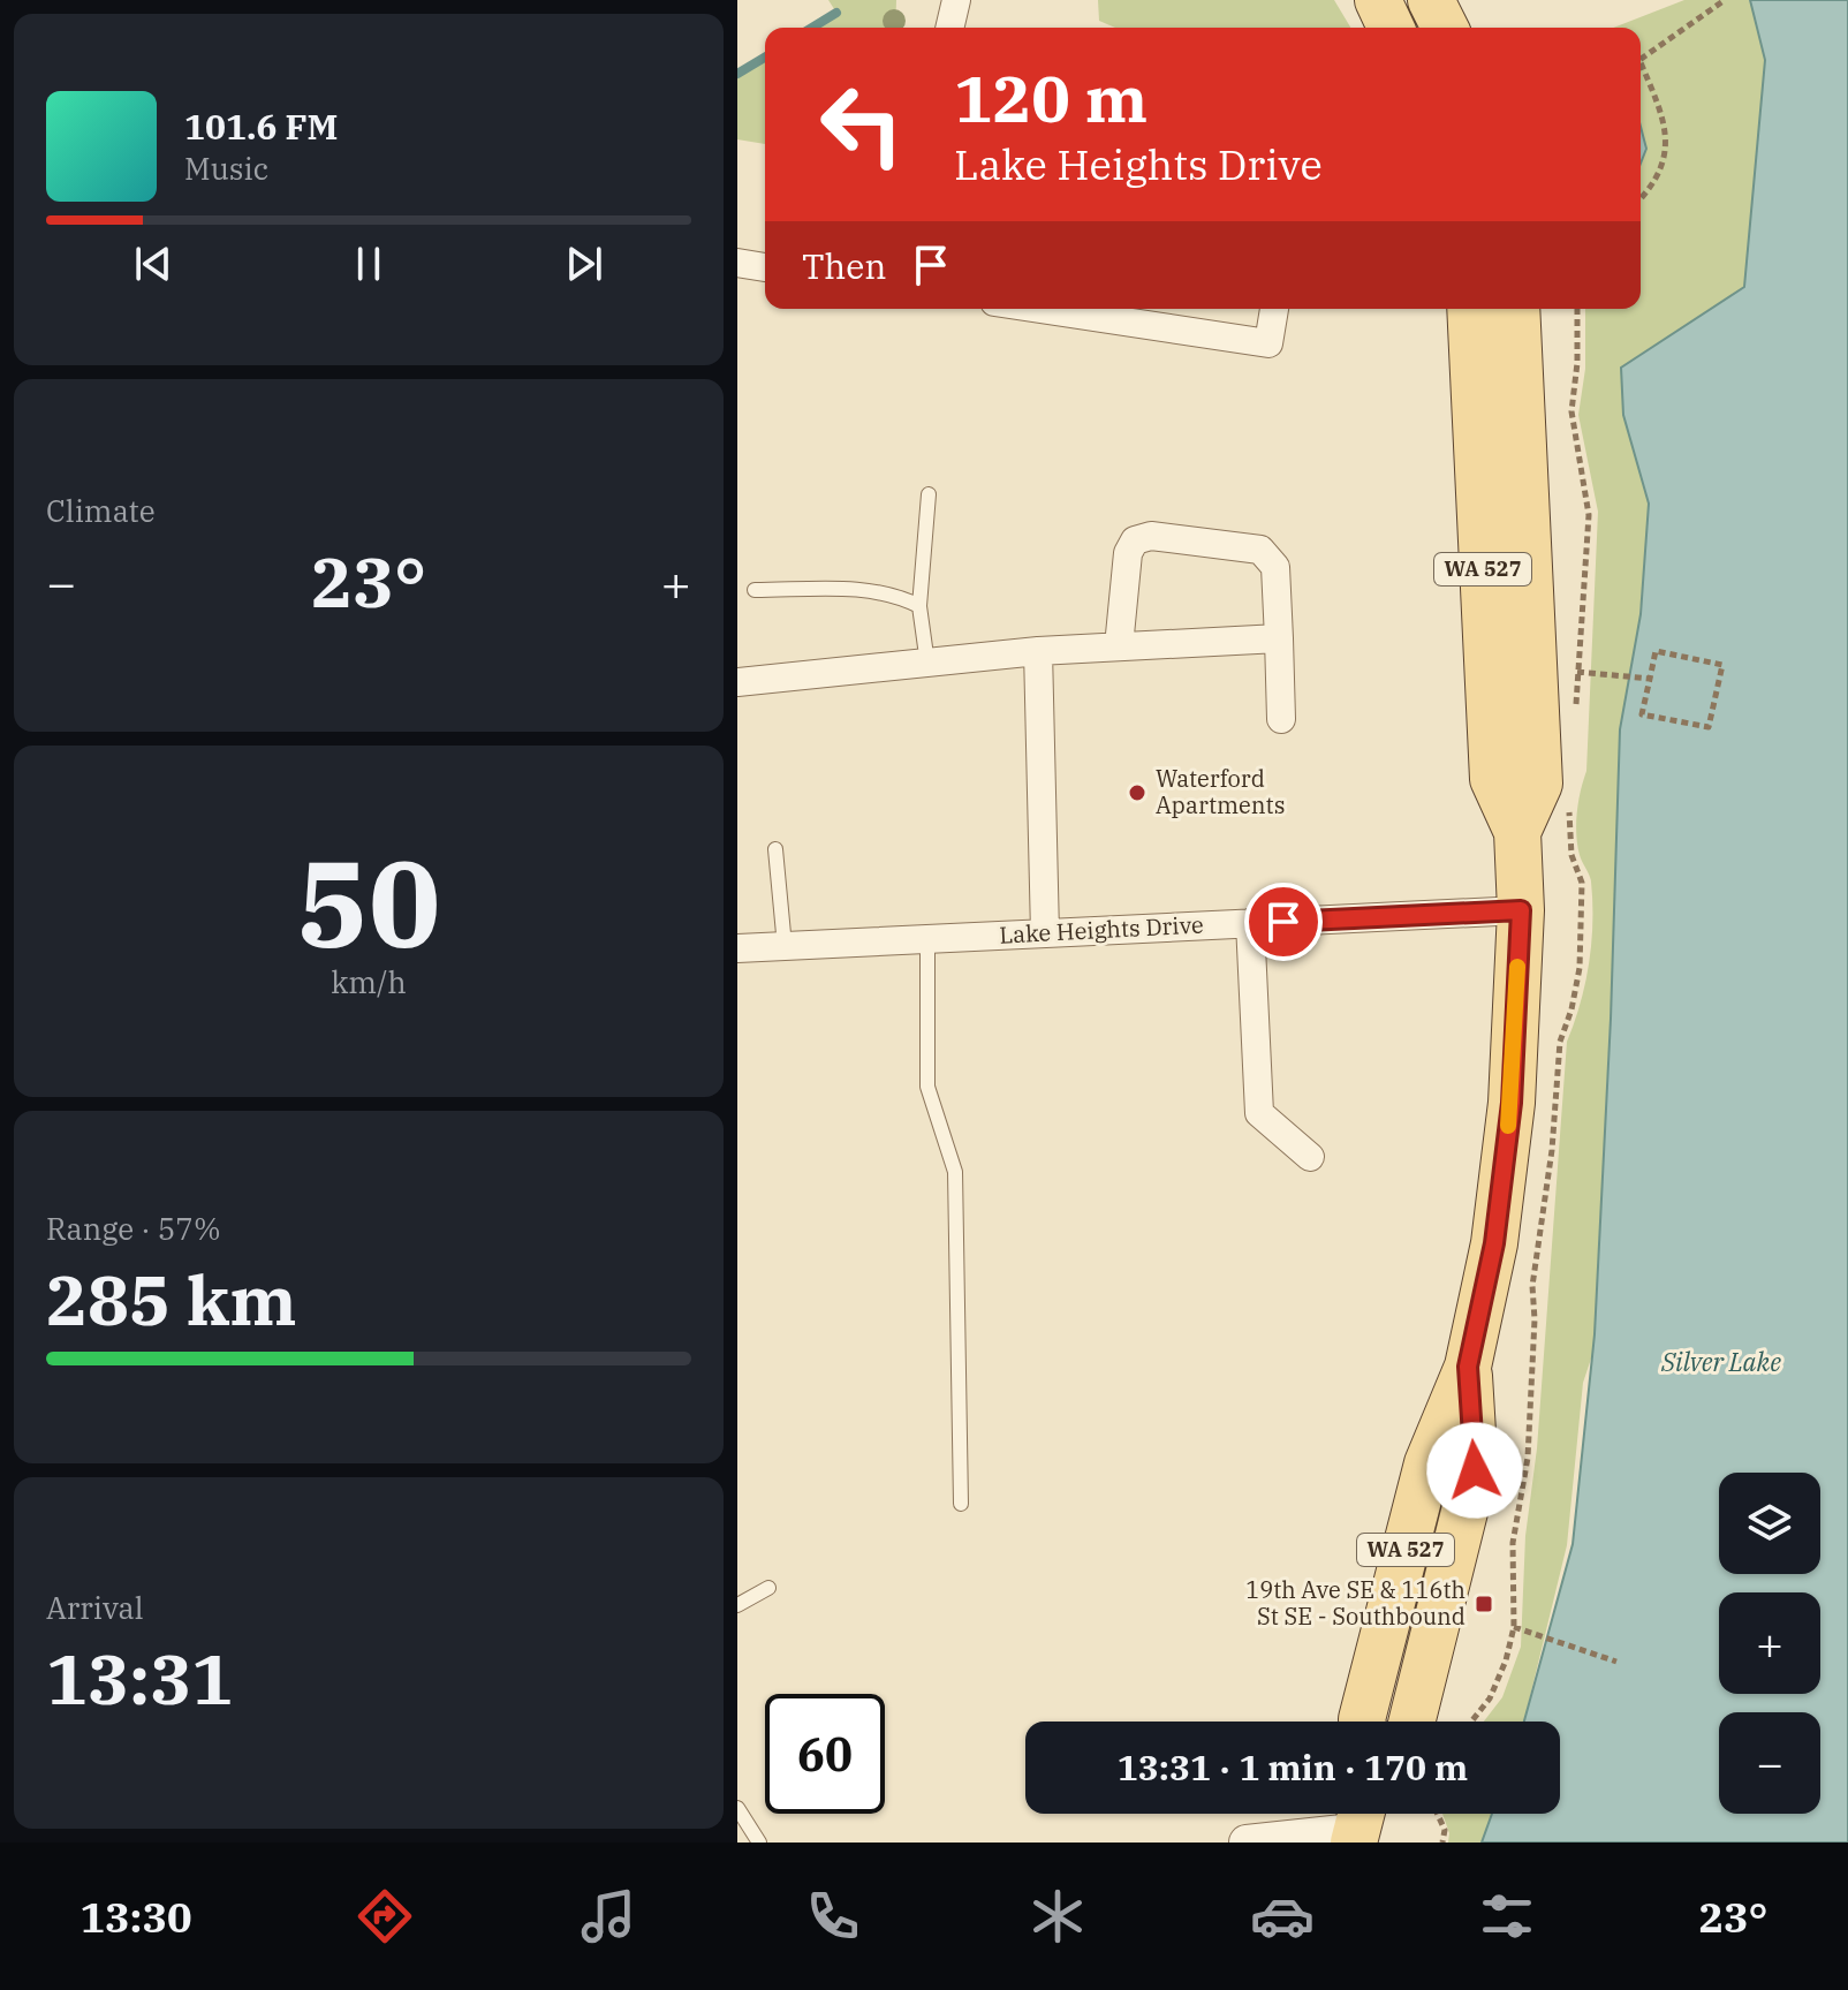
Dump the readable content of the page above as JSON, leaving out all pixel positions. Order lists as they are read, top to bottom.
{
  "streets": {
    "main road": ["WA 527"],
    "street": ["Lake Heights Drive"]
  },
  "crossings": [
    ["WA 527", "Lake Heights Drive"]
  ],
  "water": ["Silver Lake"],
  "places": {
    "other": ["Waterford Apartments"],
    "transit": ["19th Ave SE & 116th St SE - Southbound"]
  },
  "page": {
    "turn": ["120 m", "Lake Heights Drive"],
    "song": ["101.6 FM", "Music"],
    "then": "Then",
    "tile": [
      "Climate",
      ["50", "km/h"],
      ["Range · 57%", "285 km"],
      ["Arrival", "13:31"]
    ],
    "heat": ["−", "23°", "+"],
    "map_buttons": ["+", "−"],
    "limit": "60",
    "trip": "13:31 · 1 min · 170 m",
    "tabs": ["13:30", "23°"]
  }
}
